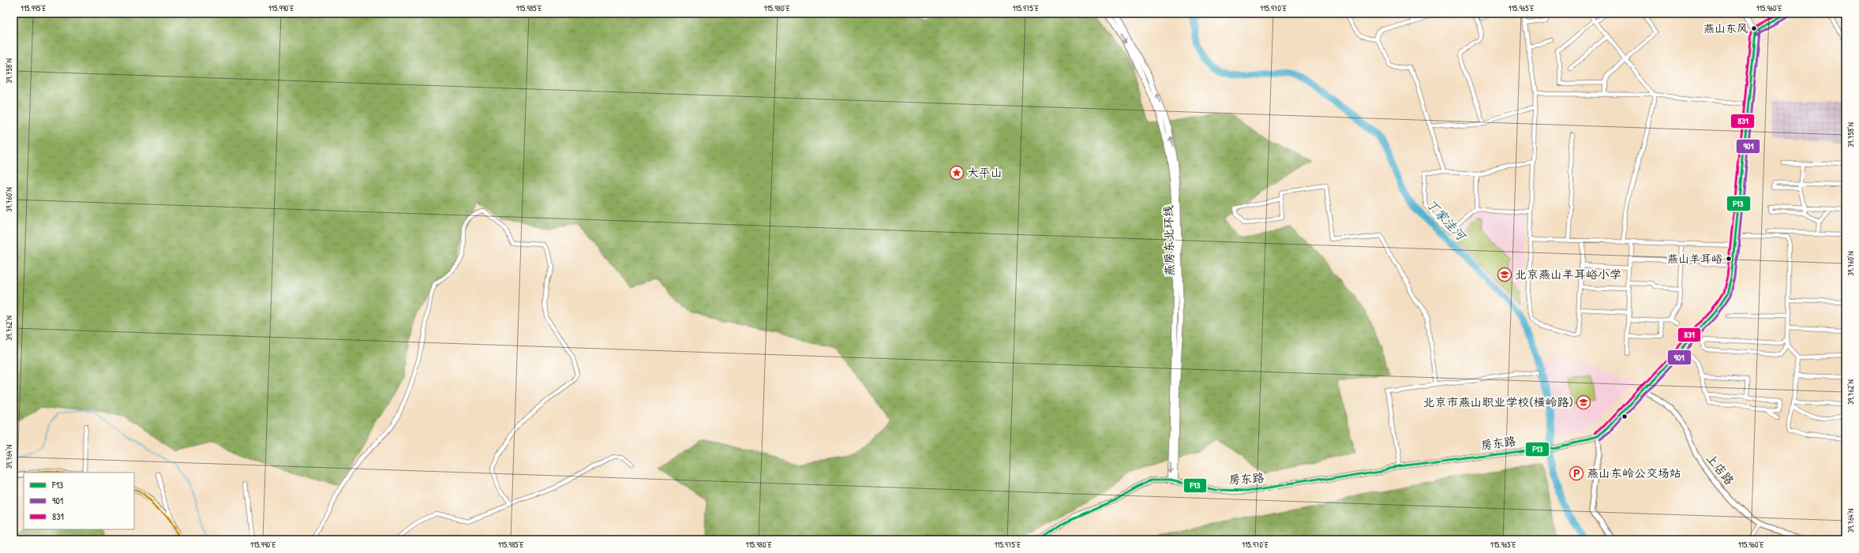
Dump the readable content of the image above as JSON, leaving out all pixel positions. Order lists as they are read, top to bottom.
{
  "streets": {
    "main road": ["燕房东北环线", "房东路"],
    "street": ["上店路"]
  },
  "crossings": [
    ["燕房东北环线", "房东路"],
    ["房东路", "上店路"]
  ],
  "water": ["丁家洼河"],
  "places": {
    "other": ["燕山东风", "燕山羊耳峪"],
    "place": ["大平山"],
    "school or university": ["北京燕山羊耳峪小学", "北京市燕山职业学校(横岭路)"],
    "parking": ["燕山东岭公交场站"]
  },
  "lines": ["transit line F13", "transit line 831", "transit line 901"],
  "legend": ["F13", "901", "831"],
  "coordinates": [
    "115.995°E",
    "115.990°E",
    "115.985°E",
    "115.980°E",
    "115.975°E",
    "115.970°E",
    "115.965°E",
    "115.960°E",
    "39.758°N",
    "39.760°N",
    "39.762°N",
    "39.764°N"
  ]
}
